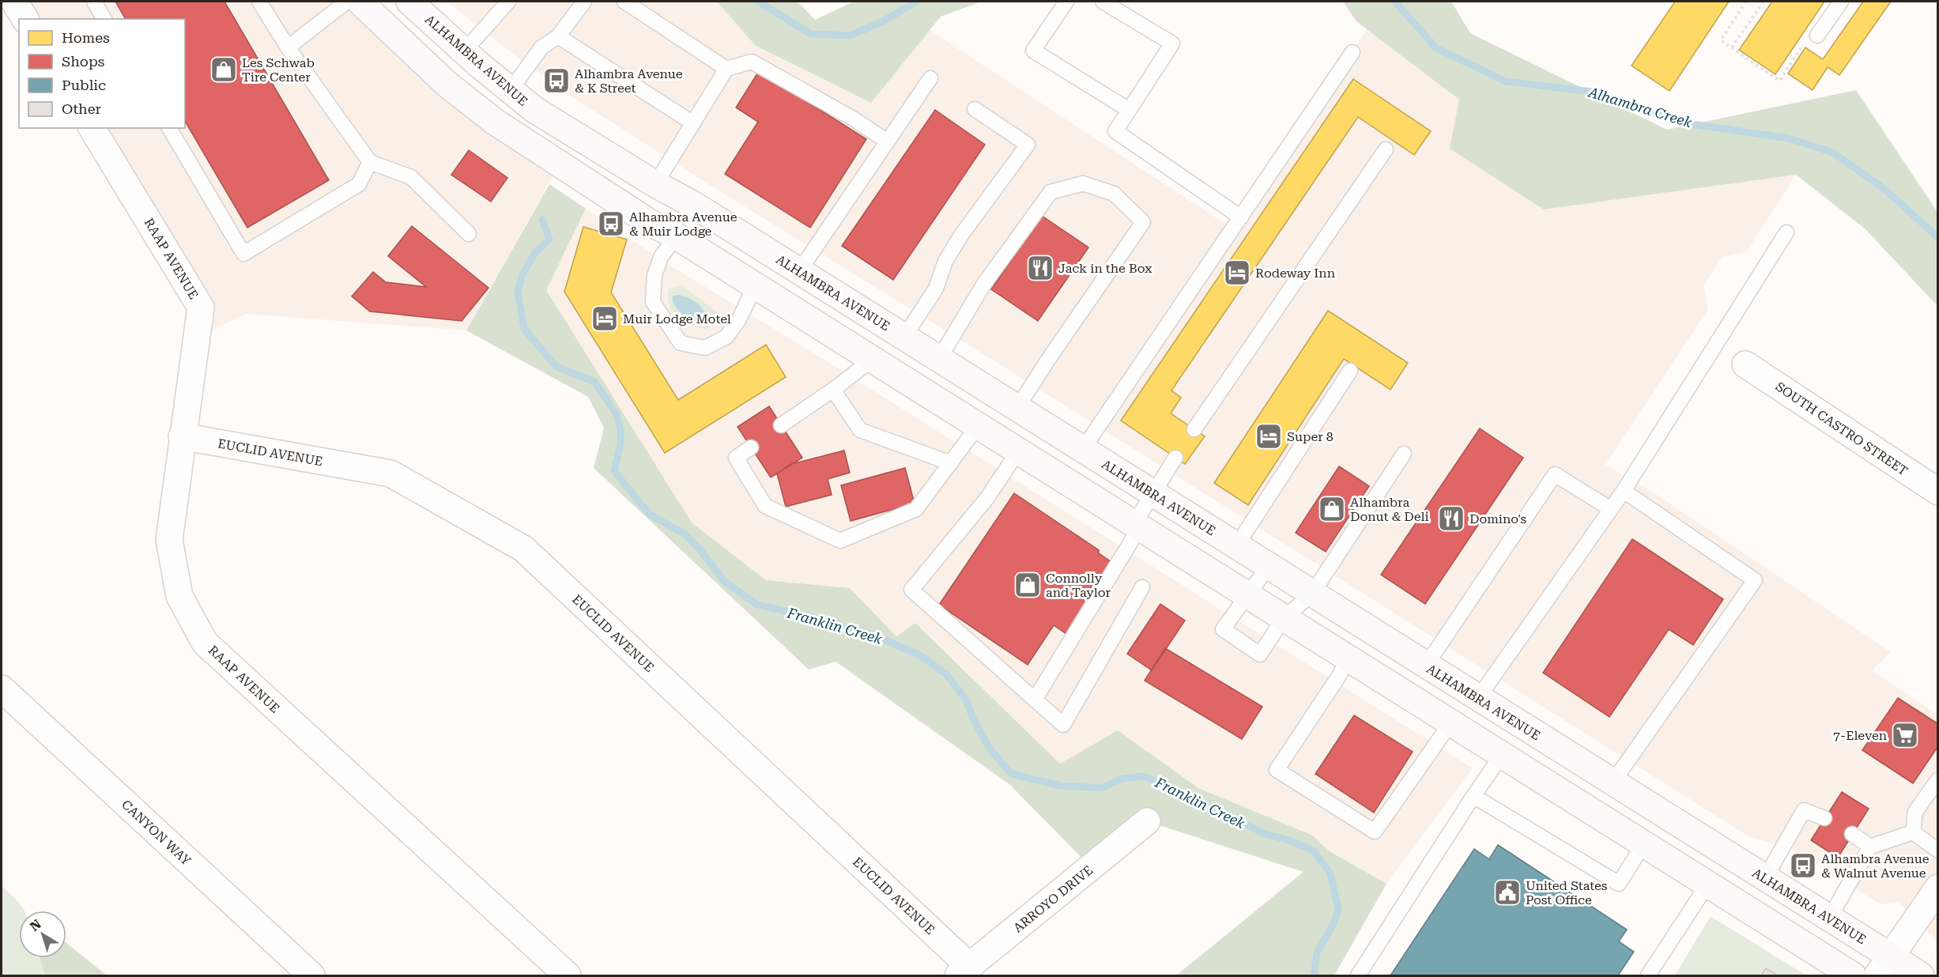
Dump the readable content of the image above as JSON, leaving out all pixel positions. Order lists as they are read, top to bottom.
{
  "streets": {
    "main road": ["ALHAMBRA AVENUE"],
    "street": [
      "RAAP AVENUE",
      "SOUTH CASTRO STREET",
      "EUCLID AVENUE",
      "CANYON WAY",
      "ARROYO DRIVE"
    ]
  },
  "crossings": [
    ["RAAP AVENUE", "EUCLID AVENUE"],
    ["EUCLID AVENUE", "ARROYO DRIVE"]
  ],
  "water": ["Alhambra Creek", "Franklin Creek"],
  "places": {
    "shop": ["Les Schwab Tire Center", "Alhambra Donut & Deli", "Connolly and Taylor"],
    "bus stop": ["Alhambra Avenue & K Street", "Alhambra Avenue & Muir Lodge", "Alhambra Avenue & Walnut Avenue"],
    "restaurant": ["Jack in the Box", "Domino's"],
    "hotel": ["Rodeway Inn", "Muir Lodge Motel", "Super 8"],
    "supermarket": ["7-Eleven"],
    "public building": ["United States Post Office"]
  },
  "legend": [
    "Homes",
    "Shops",
    "Public",
    "Other"
  ],
  "north": "top left"
}
